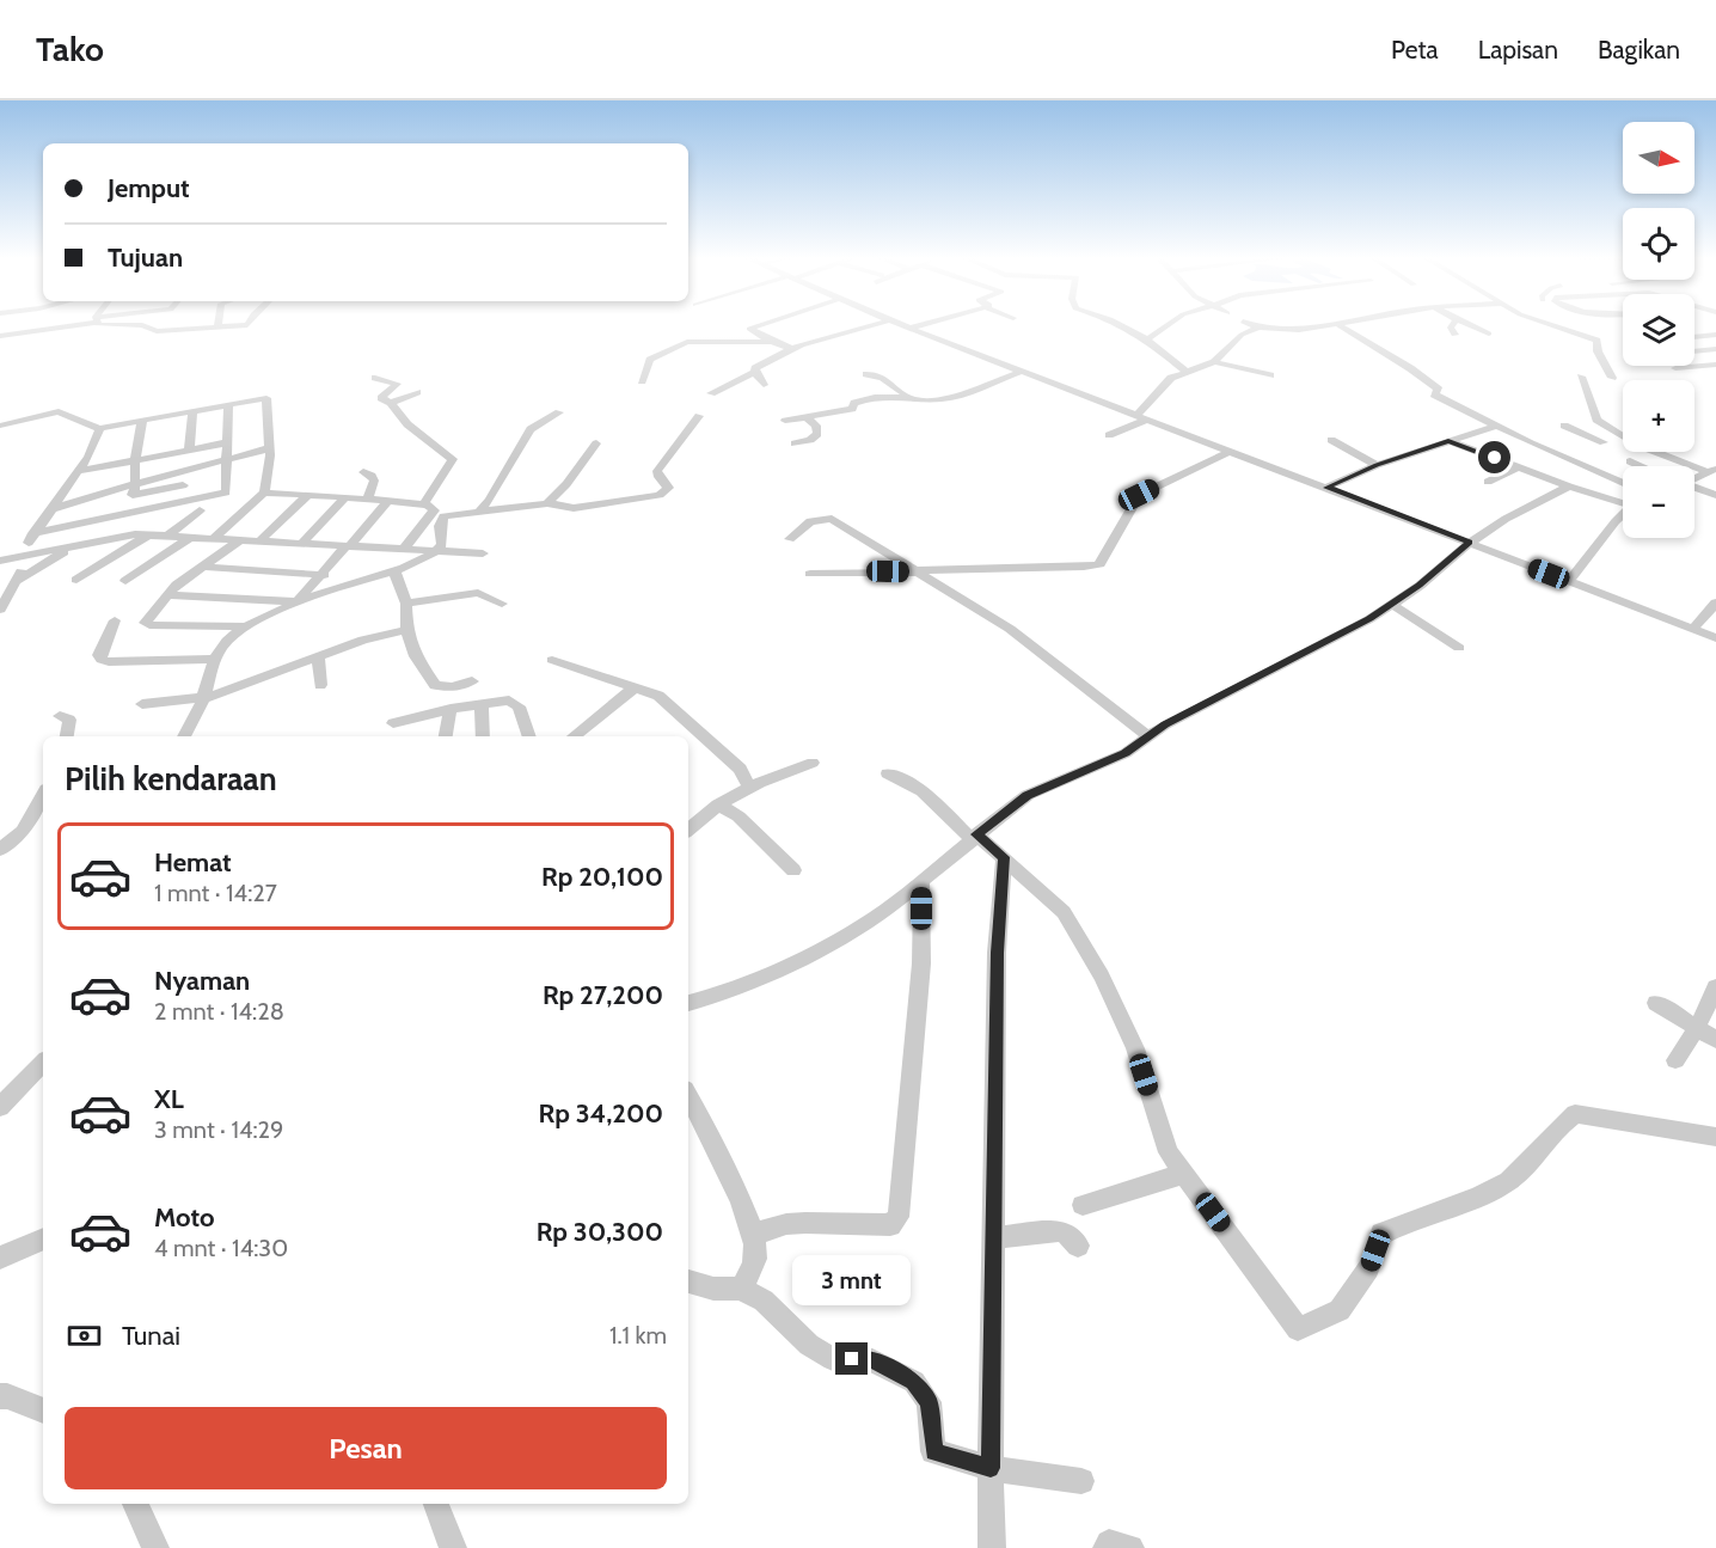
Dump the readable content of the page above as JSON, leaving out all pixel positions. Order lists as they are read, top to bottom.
{
  "north": "right",
  "page": {
    "header": "Tako",
    "nav": ["Peta", "Lapisan", "Bagikan"],
    "map_buttons": ["+", "−"],
    "banner": ["Jemput", "Tujuan"],
    "heading": "Pilih kendaraan",
    "list": [
      {
        "name": "Hemat",
        "note": "1 mnt · 14:27",
        "value": "Rp 20,100"
      },
      {
        "name": "Nyaman",
        "note": "2 mnt · 14:28",
        "value": "Rp 27,200"
      },
      {
        "name": "XL",
        "note": "3 mnt · 14:29",
        "value": "Rp 34,200"
      },
      {
        "name": "Moto",
        "note": "4 mnt · 14:30",
        "value": "Rp 30,300"
      }
    ],
    "bubble": "3 mnt",
    "pay": ["Tunai", "1.1 km"],
    "buttons": "Pesan"
  }
}
